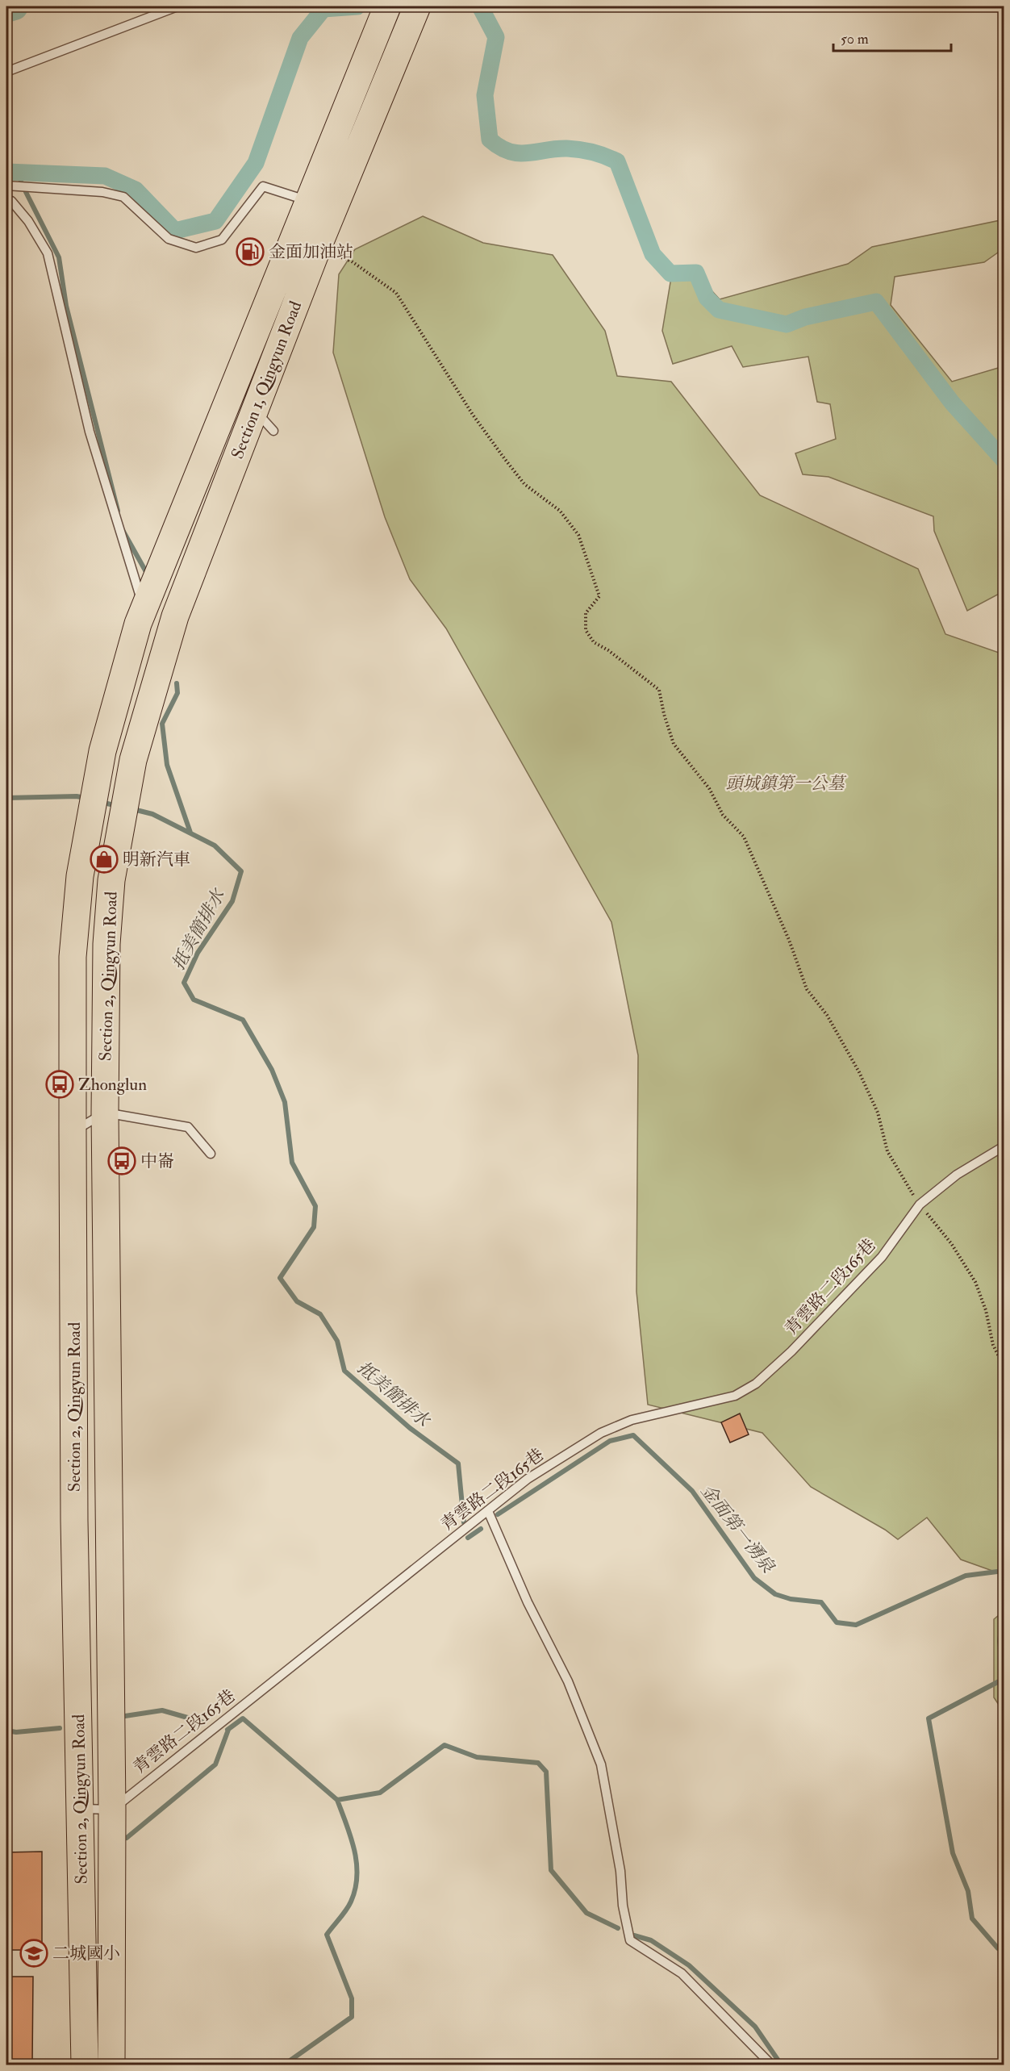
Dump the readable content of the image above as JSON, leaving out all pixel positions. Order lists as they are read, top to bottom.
{
  "streets": {
    "main road": ["Section 1, Qingyun Road", "Section 2, Qingyun Road"],
    "lane": ["青雲路二段165巷"]
  },
  "crossings": [
    ["Section 1, Qingyun Road", "Section 2, Qingyun Road"],
    ["Section 2, Qingyun Road", "青雲路二段165巷"]
  ],
  "water": ["抵美簡排水", "金面第一湧泉"],
  "parks": ["頭城鎮第一公墓"],
  "places": {
    "fuel station": ["金面加油站"],
    "shop": ["明新汽車"],
    "bus stop": ["Zhonglun", "中崙"],
    "school or university": ["二城國小"]
  },
  "scale_bar": "50 m"
}
